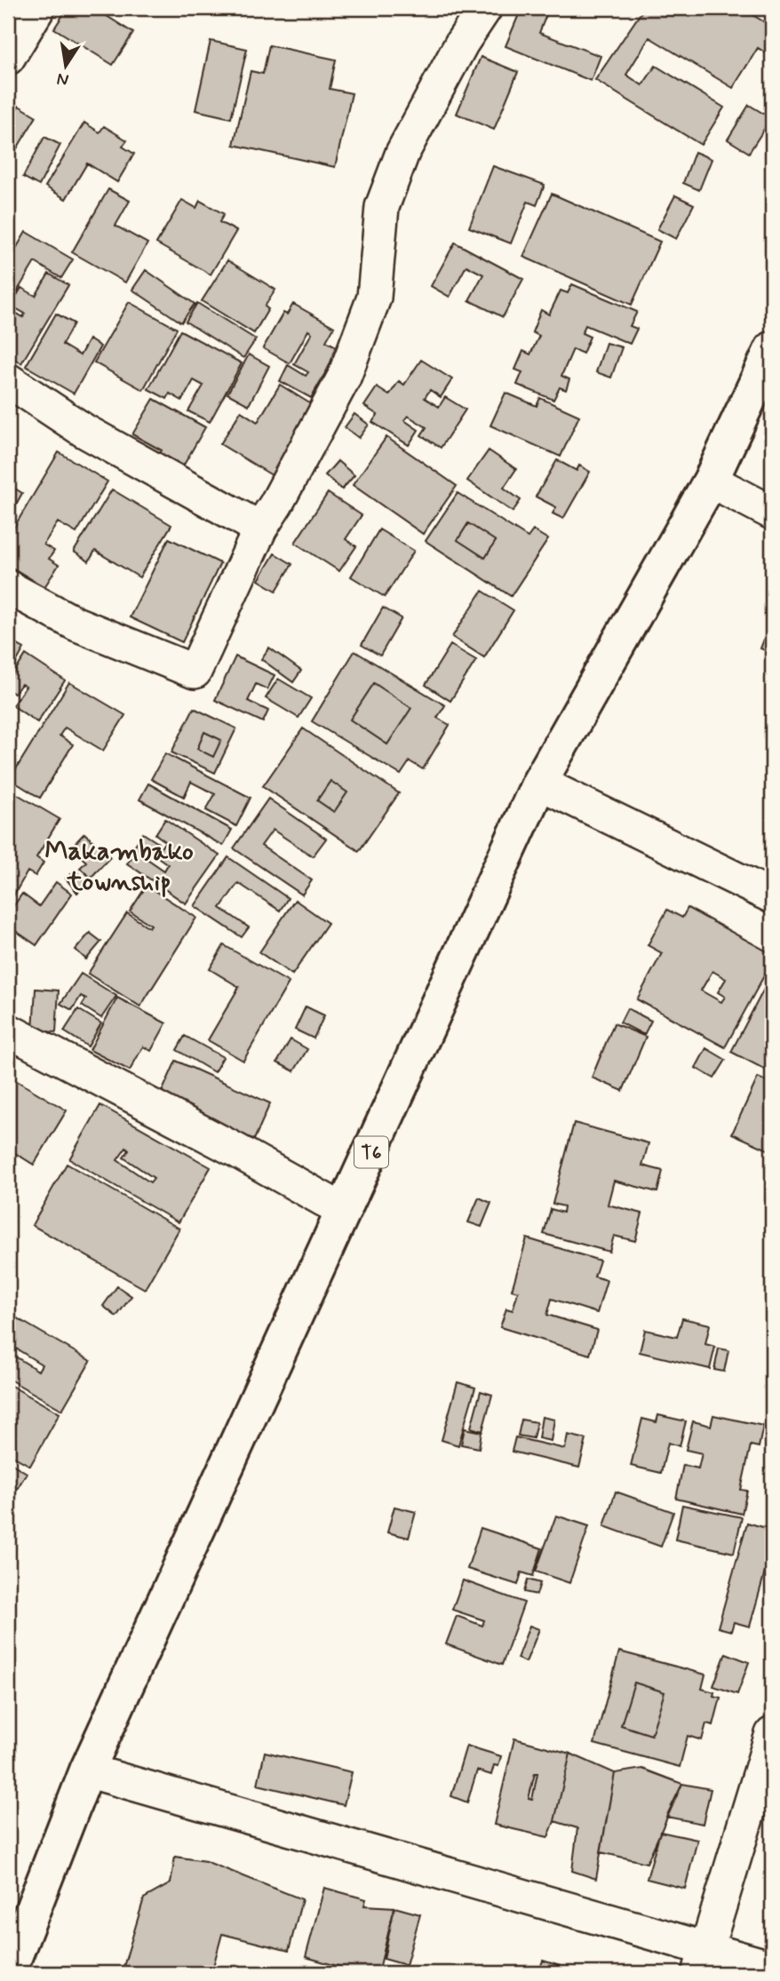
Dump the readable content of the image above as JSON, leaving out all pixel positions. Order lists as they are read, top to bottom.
{
  "streets": {
    "highway": ["T6"]
  },
  "districts": ["Makambako township"],
  "north": "bottom"
}
